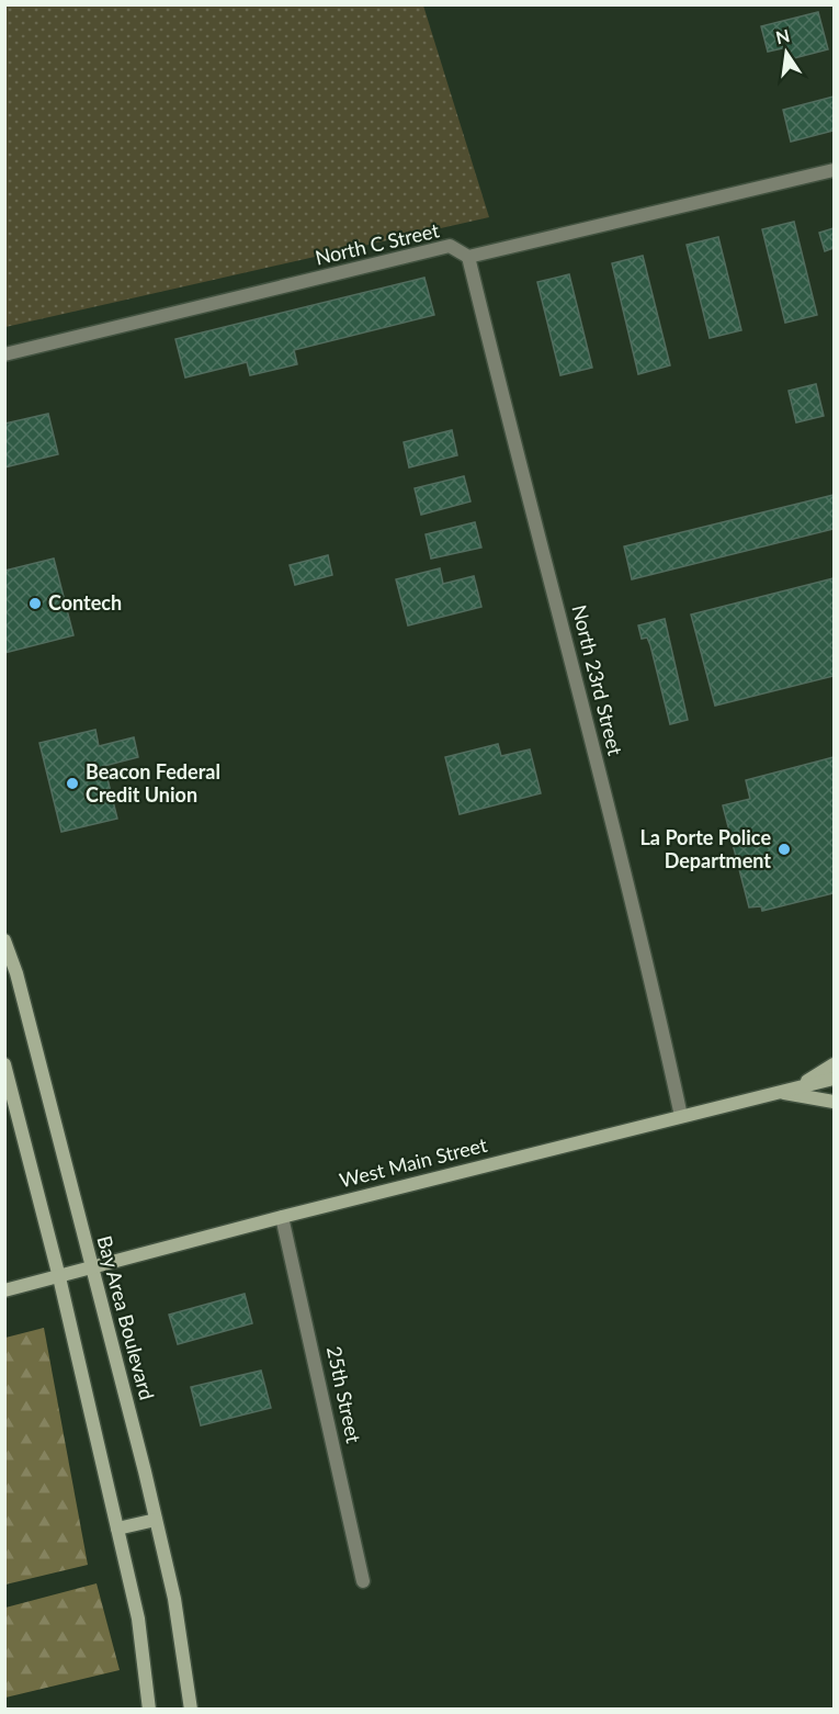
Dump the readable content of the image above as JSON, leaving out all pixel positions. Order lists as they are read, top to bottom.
{
  "streets": {
    "main road": ["West Main Street", "Bay Area Boulevard"],
    "street": ["North C Street", "North 23rd Street", "25th Street"]
  },
  "crossings": [
    ["North C Street", "North 23rd Street"],
    ["North 23rd Street", "West Main Street"],
    ["West Main Street", "Bay Area Boulevard"],
    ["West Main Street", "25th Street"]
  ],
  "places": ["Contech", "Beacon Federal Credit Union", "La Porte Police Department"],
  "north": "top"
}
